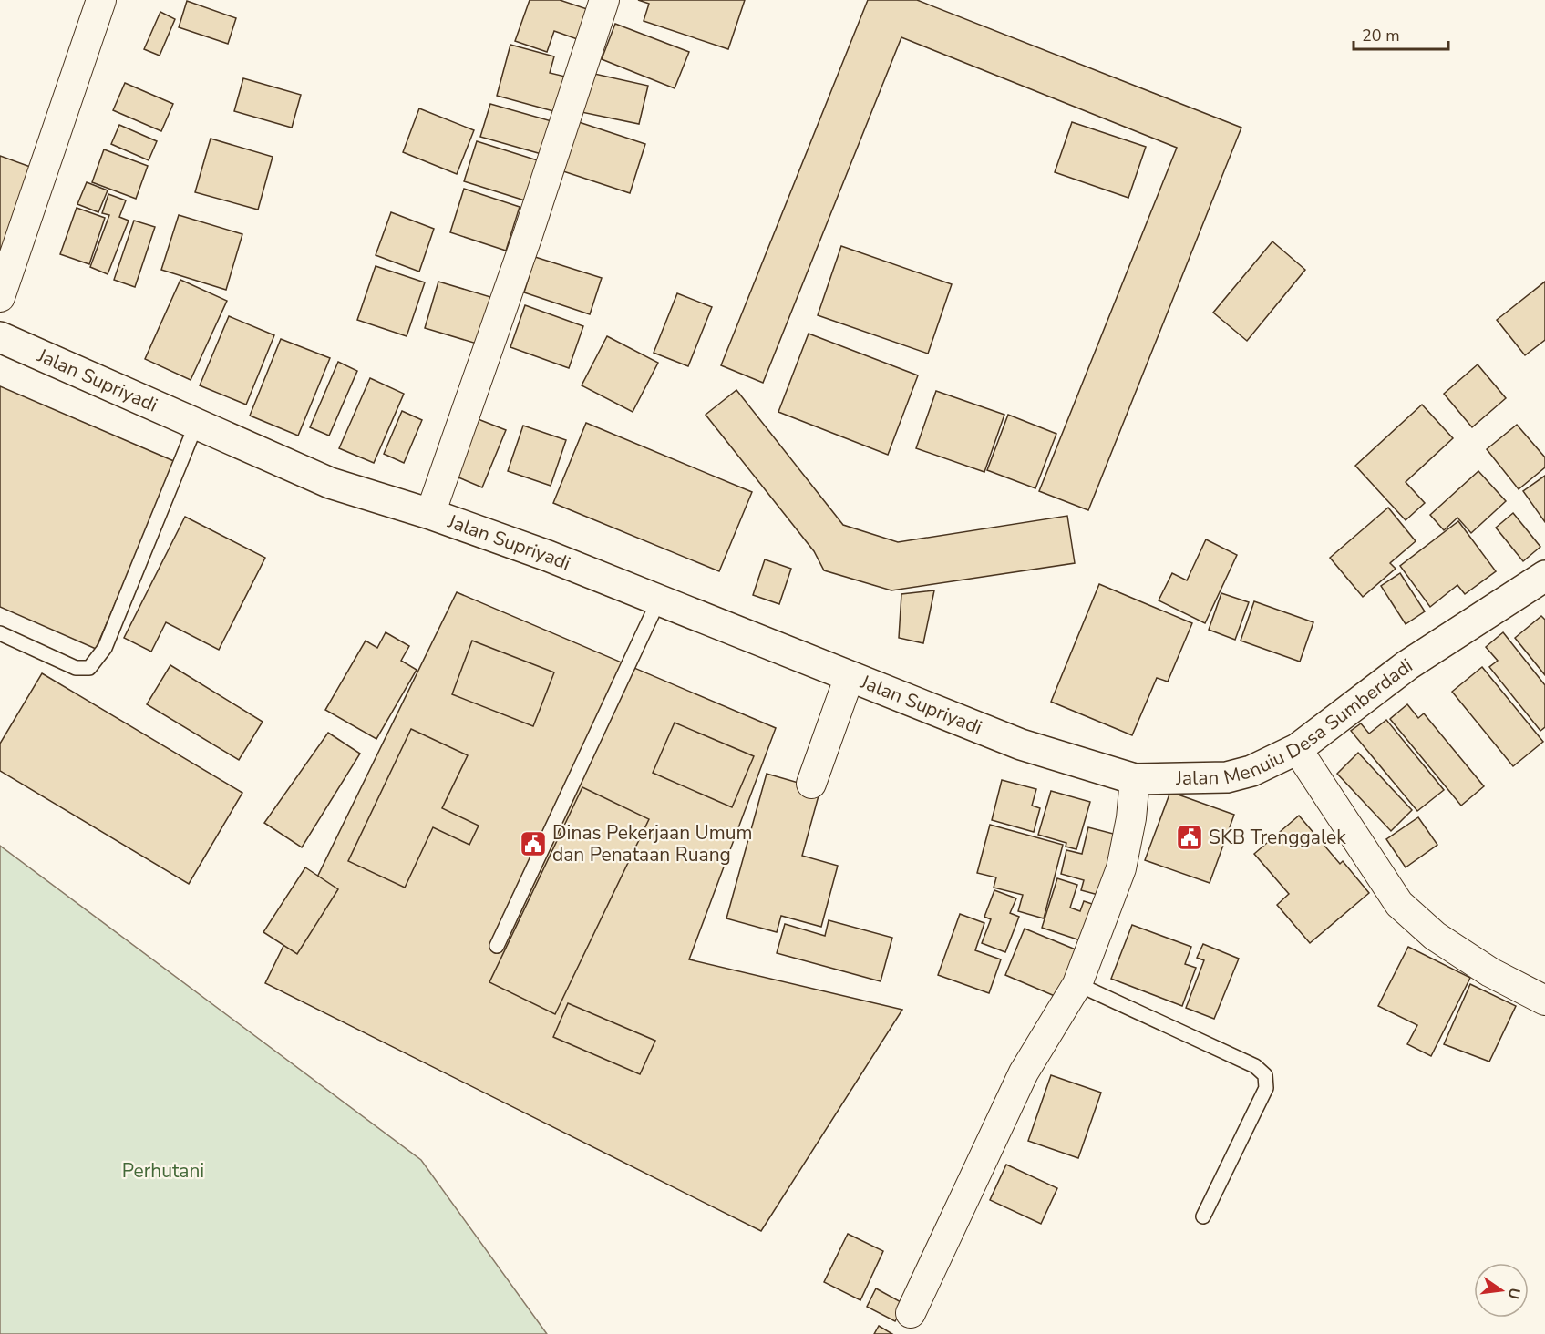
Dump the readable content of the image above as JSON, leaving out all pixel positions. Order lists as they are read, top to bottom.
{
  "streets": {
    "main road": ["Jalan Supriyadi", "Jalan Menuiu Desa Sumberdadi"]
  },
  "crossings": [
    ["Jalan Supriyadi", "Jalan Menuiu Desa Sumberdadi"]
  ],
  "parks": ["Perhutani"],
  "places": {
    "public building": ["SKB Trenggalek", "Dinas Pekerjaan Umum dan Penataan Ruang"]
  },
  "scale_bar": "20 m",
  "north": "right"
}
